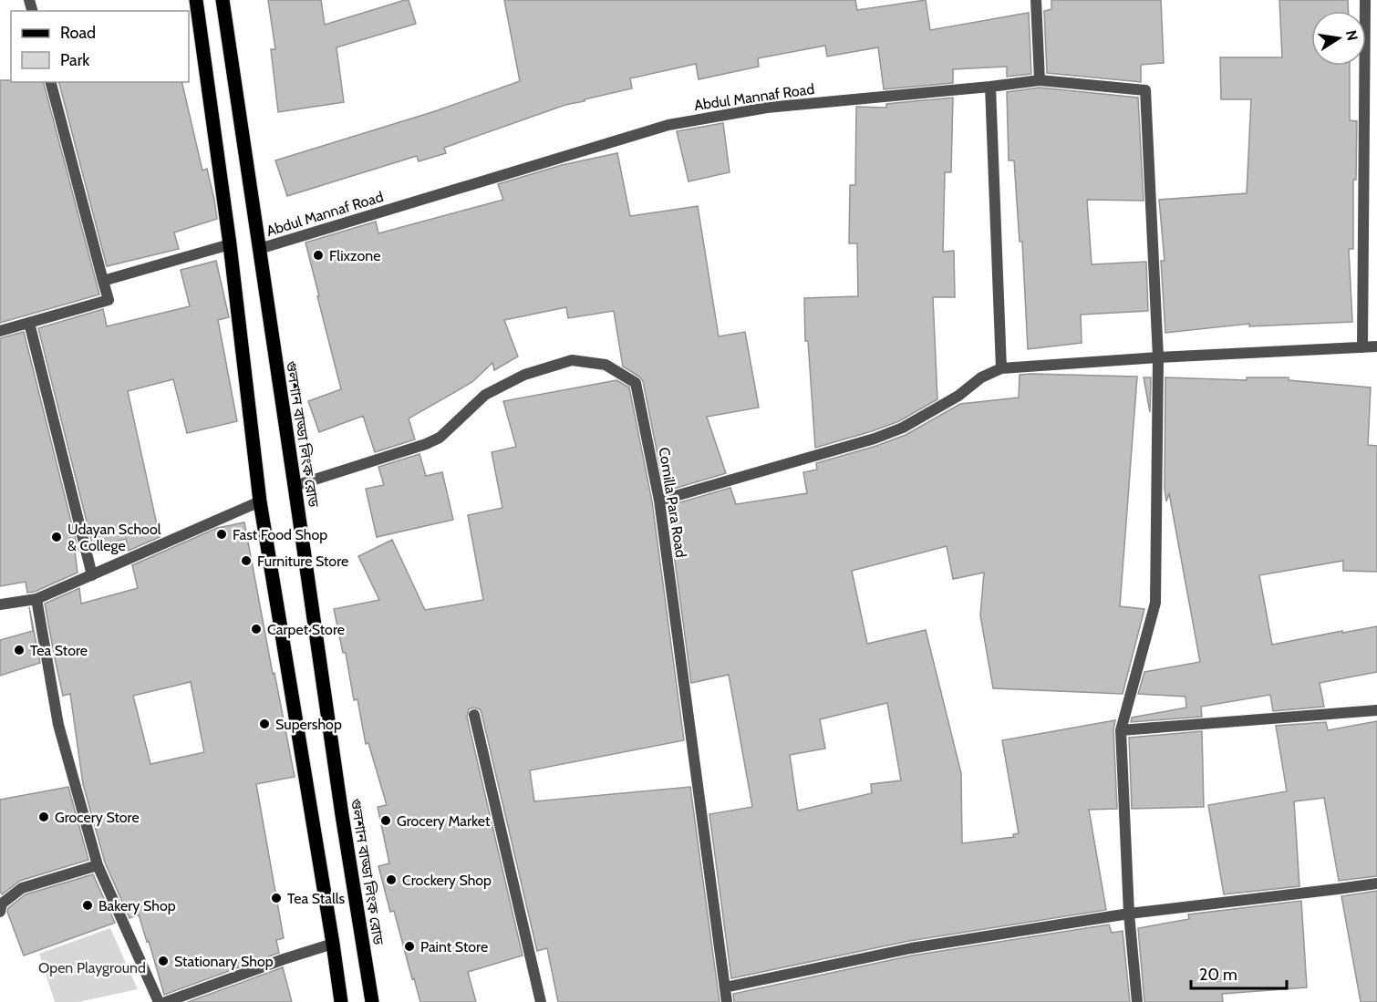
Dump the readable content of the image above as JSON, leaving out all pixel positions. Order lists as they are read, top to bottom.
{
  "streets": {
    "main road": ["গুলশান বাড্ডা লিংক রোড"],
    "street": ["Abdul Mannaf Road", "Comilla Para Road"]
  },
  "crossings": [
    ["Abdul Mannaf Road", "গুলশান বাড্ডা লিংক রোড"],
    ["গুলশান বাড্ডা লিংক রোড", "Comilla Para Road"]
  ],
  "parks": ["Open Playground"],
  "places": [
    "Flixzone",
    "Fast Food Shop",
    "Udayan School & College",
    "Furniture Store",
    "Carpet Store",
    "Tea Store",
    "Supershop",
    "Grocery Store",
    "Grocery Market",
    "Crockery Shop",
    "Tea Stalls",
    "Bakery Shop",
    "Paint Store",
    "Stationary Shop"
  ],
  "legend": ["Road", "Park"],
  "scale_bar": "20 m",
  "north": "right"
}
